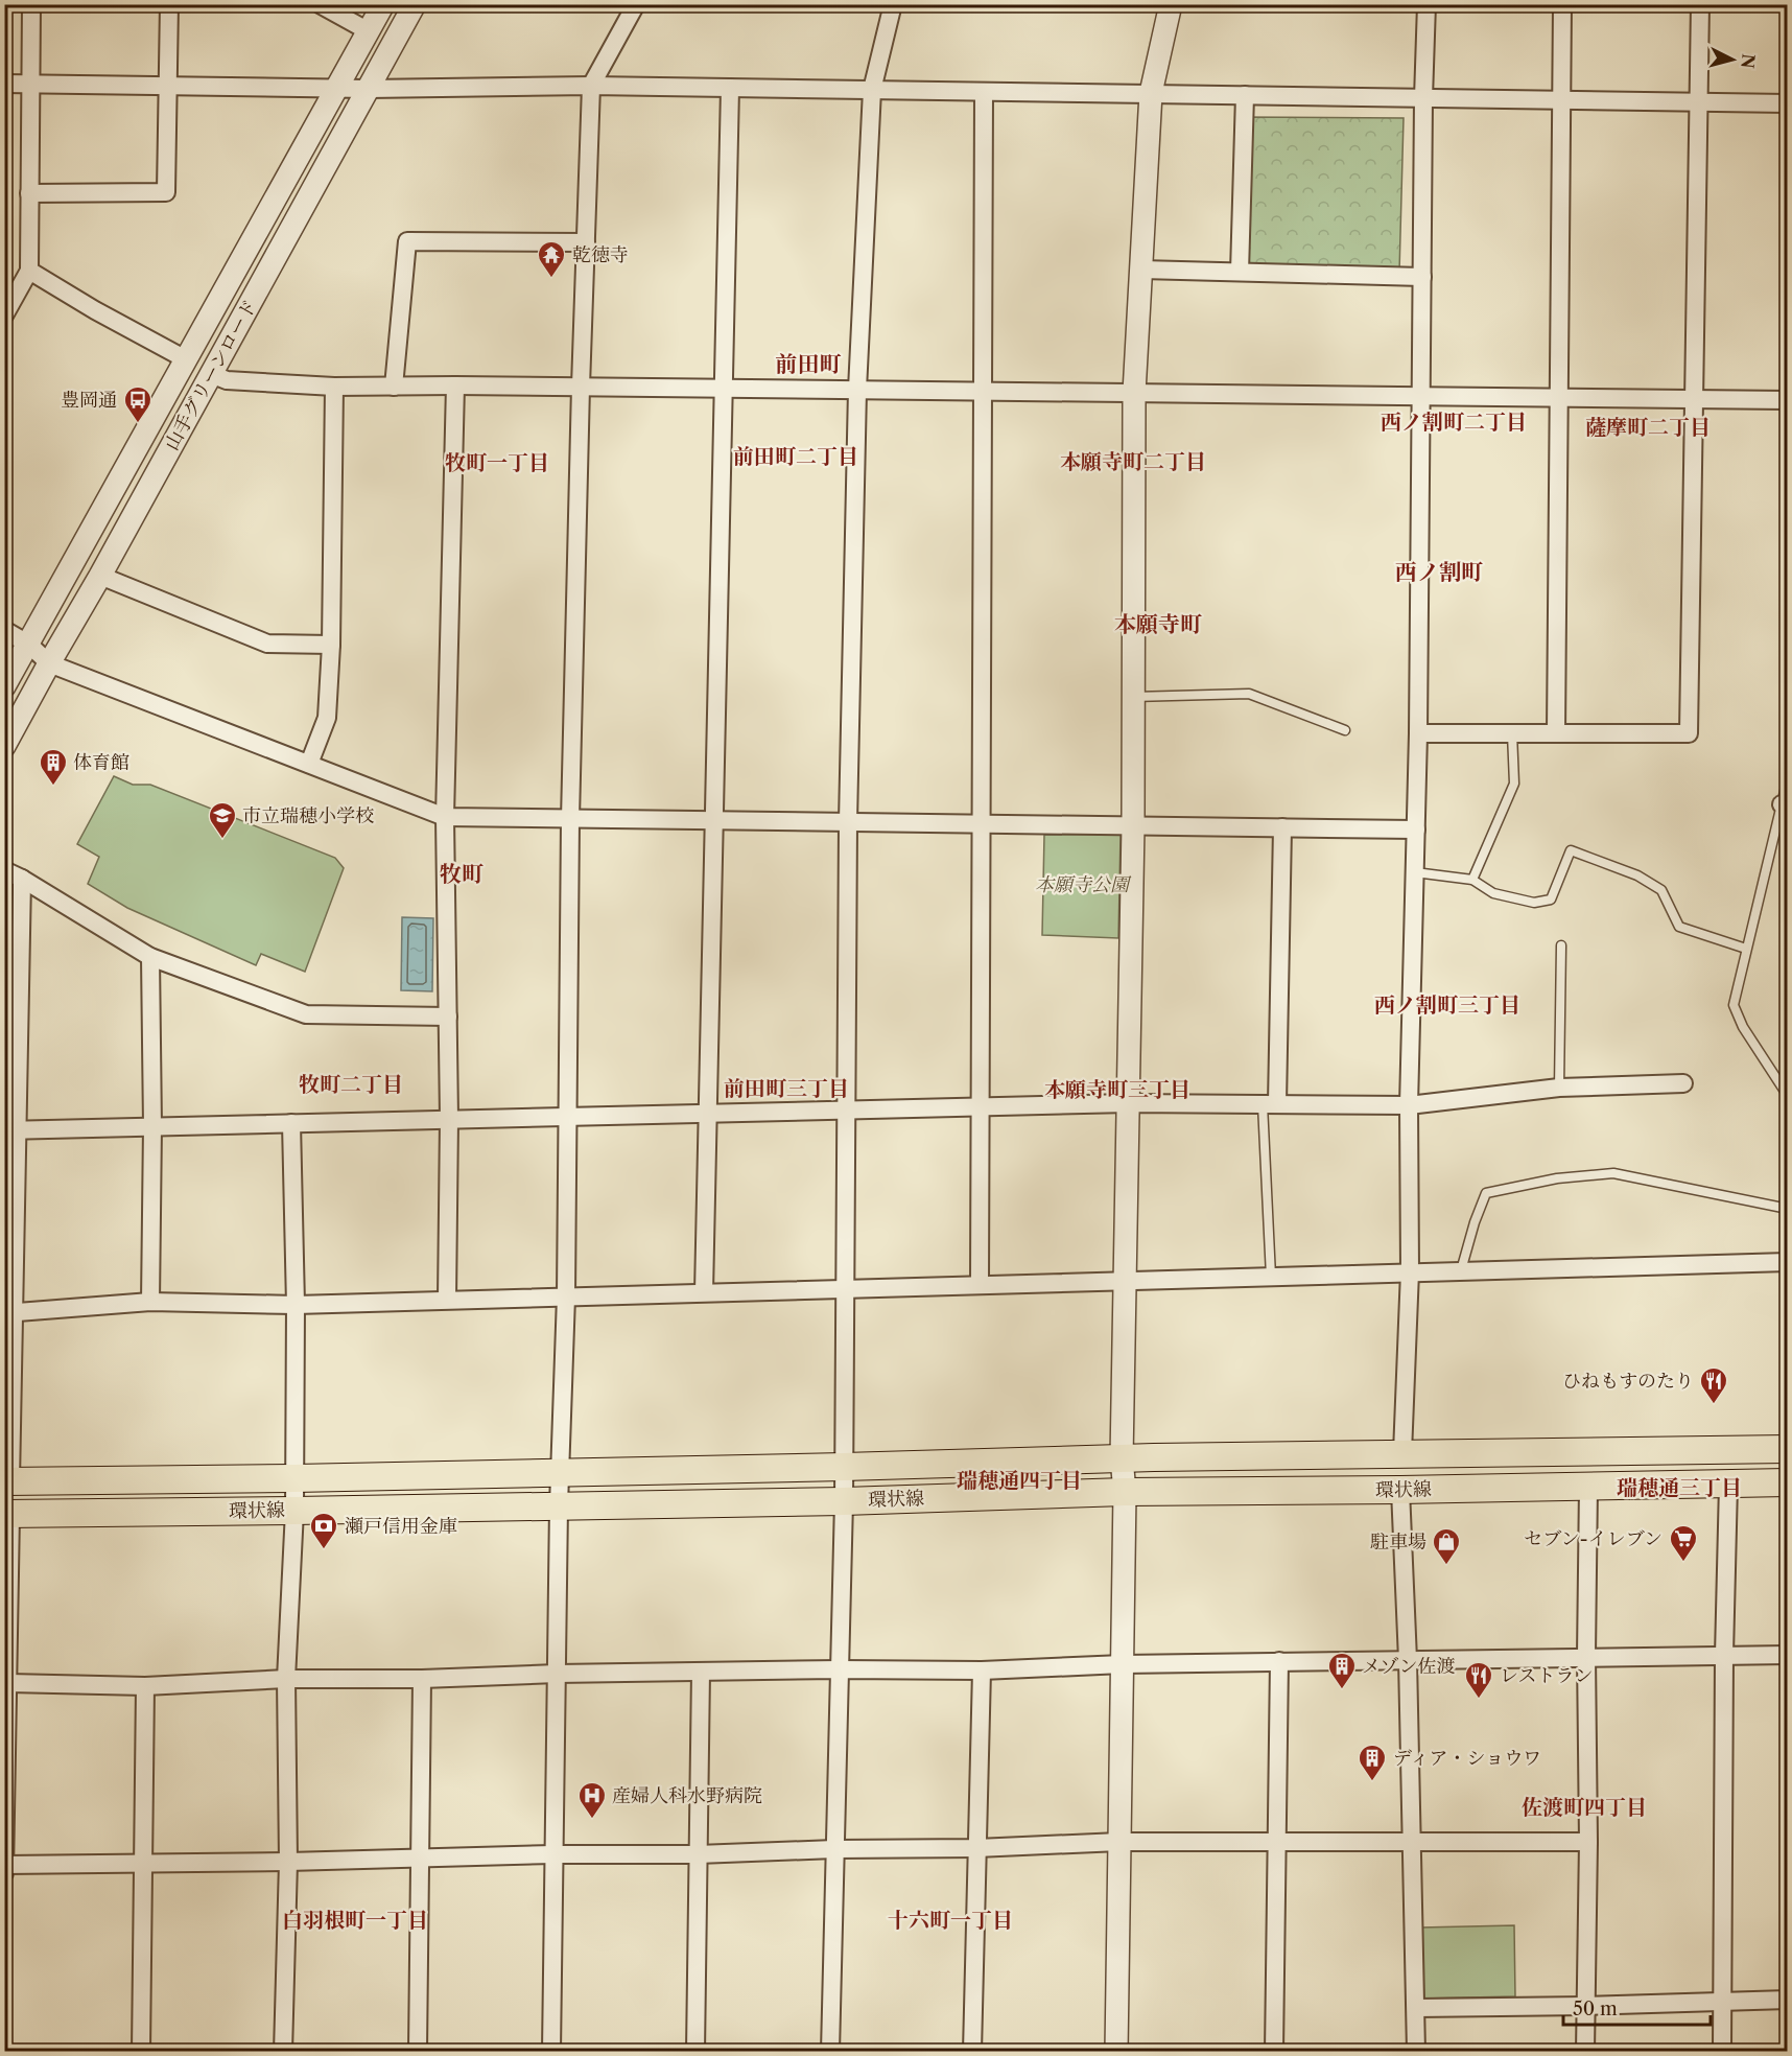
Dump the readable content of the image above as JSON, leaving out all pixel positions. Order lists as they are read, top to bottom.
{
  "streets": {
    "main road": ["環状線"],
    "street": ["山手グリーンロード"]
  },
  "districts": [
    "前田町",
    "西ノ割町二丁目",
    "薩摩町二丁目",
    "前田町二丁目",
    "本願寺町二丁目",
    "牧町一丁目",
    "西ノ割町",
    "本願寺町",
    "牧町",
    "西ノ割町三丁目",
    "牧町二丁目",
    "前田町三丁目",
    "本願寺町三丁目",
    "瑞穂通四丁目",
    "瑞穂通三丁目",
    "佐渡町四丁目",
    "白羽根町一丁目",
    "十六町一丁目"
  ],
  "parks": ["本願寺公園"],
  "places": {
    "temple": ["乾徳寺"],
    "bus stop": ["豊岡通"],
    "building": ["体育館", "メゾン佐渡", "ディア・ショウワ"],
    "school or university": ["市立瑞穂小学校"],
    "restaurant": ["ひねもすのたり", "レストラン"],
    "bank": ["瀬戸信用金庫"],
    "supermarket": ["セブン-イレブン"],
    "shop": ["駐車場"],
    "hospital": ["産婦人科水野病院"]
  },
  "scale_bar": "50 m",
  "north": "right"
}
